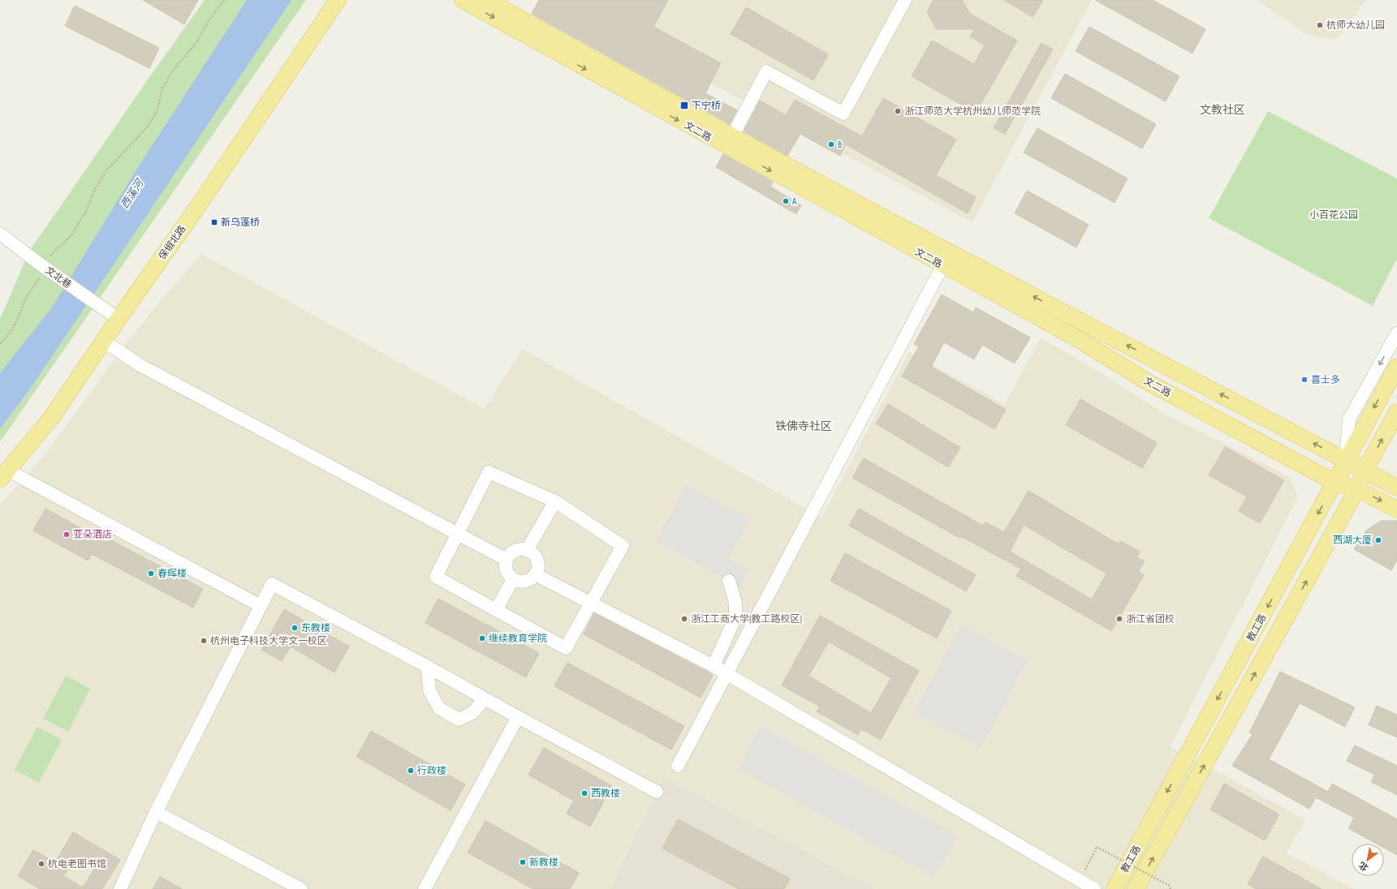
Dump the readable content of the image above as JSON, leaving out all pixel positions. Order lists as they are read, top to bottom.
{
  "streets": {
    "main road": ["文二路", "保俶北路", "教工路"],
    "street": ["文北巷"]
  },
  "crossings": [
    ["文二路", "教工路"],
    ["保俶北路", "文北巷"]
  ],
  "districts": ["文教社区", "铁佛寺社区"],
  "water": ["西溪河"],
  "parks": ["小百花公园"],
  "places": {
    "other": [
      "杭师大幼儿园",
      "浙江师范大学杭州幼儿师范学院",
      "B",
      "A",
      "喜士多",
      "亚朵酒店",
      "西湖大厦",
      "春晖楼",
      "浙江工商大学(教工路校区)",
      "浙江省团校",
      "东教楼",
      "继续教育学院",
      "杭州电子科技大学文一校区",
      "行政楼",
      "西教楼",
      "新教楼",
      "杭电老图书馆"
    ],
    "transit": ["下宁桥", "新乌蓬桥"]
  },
  "north": "bottom left"
}
